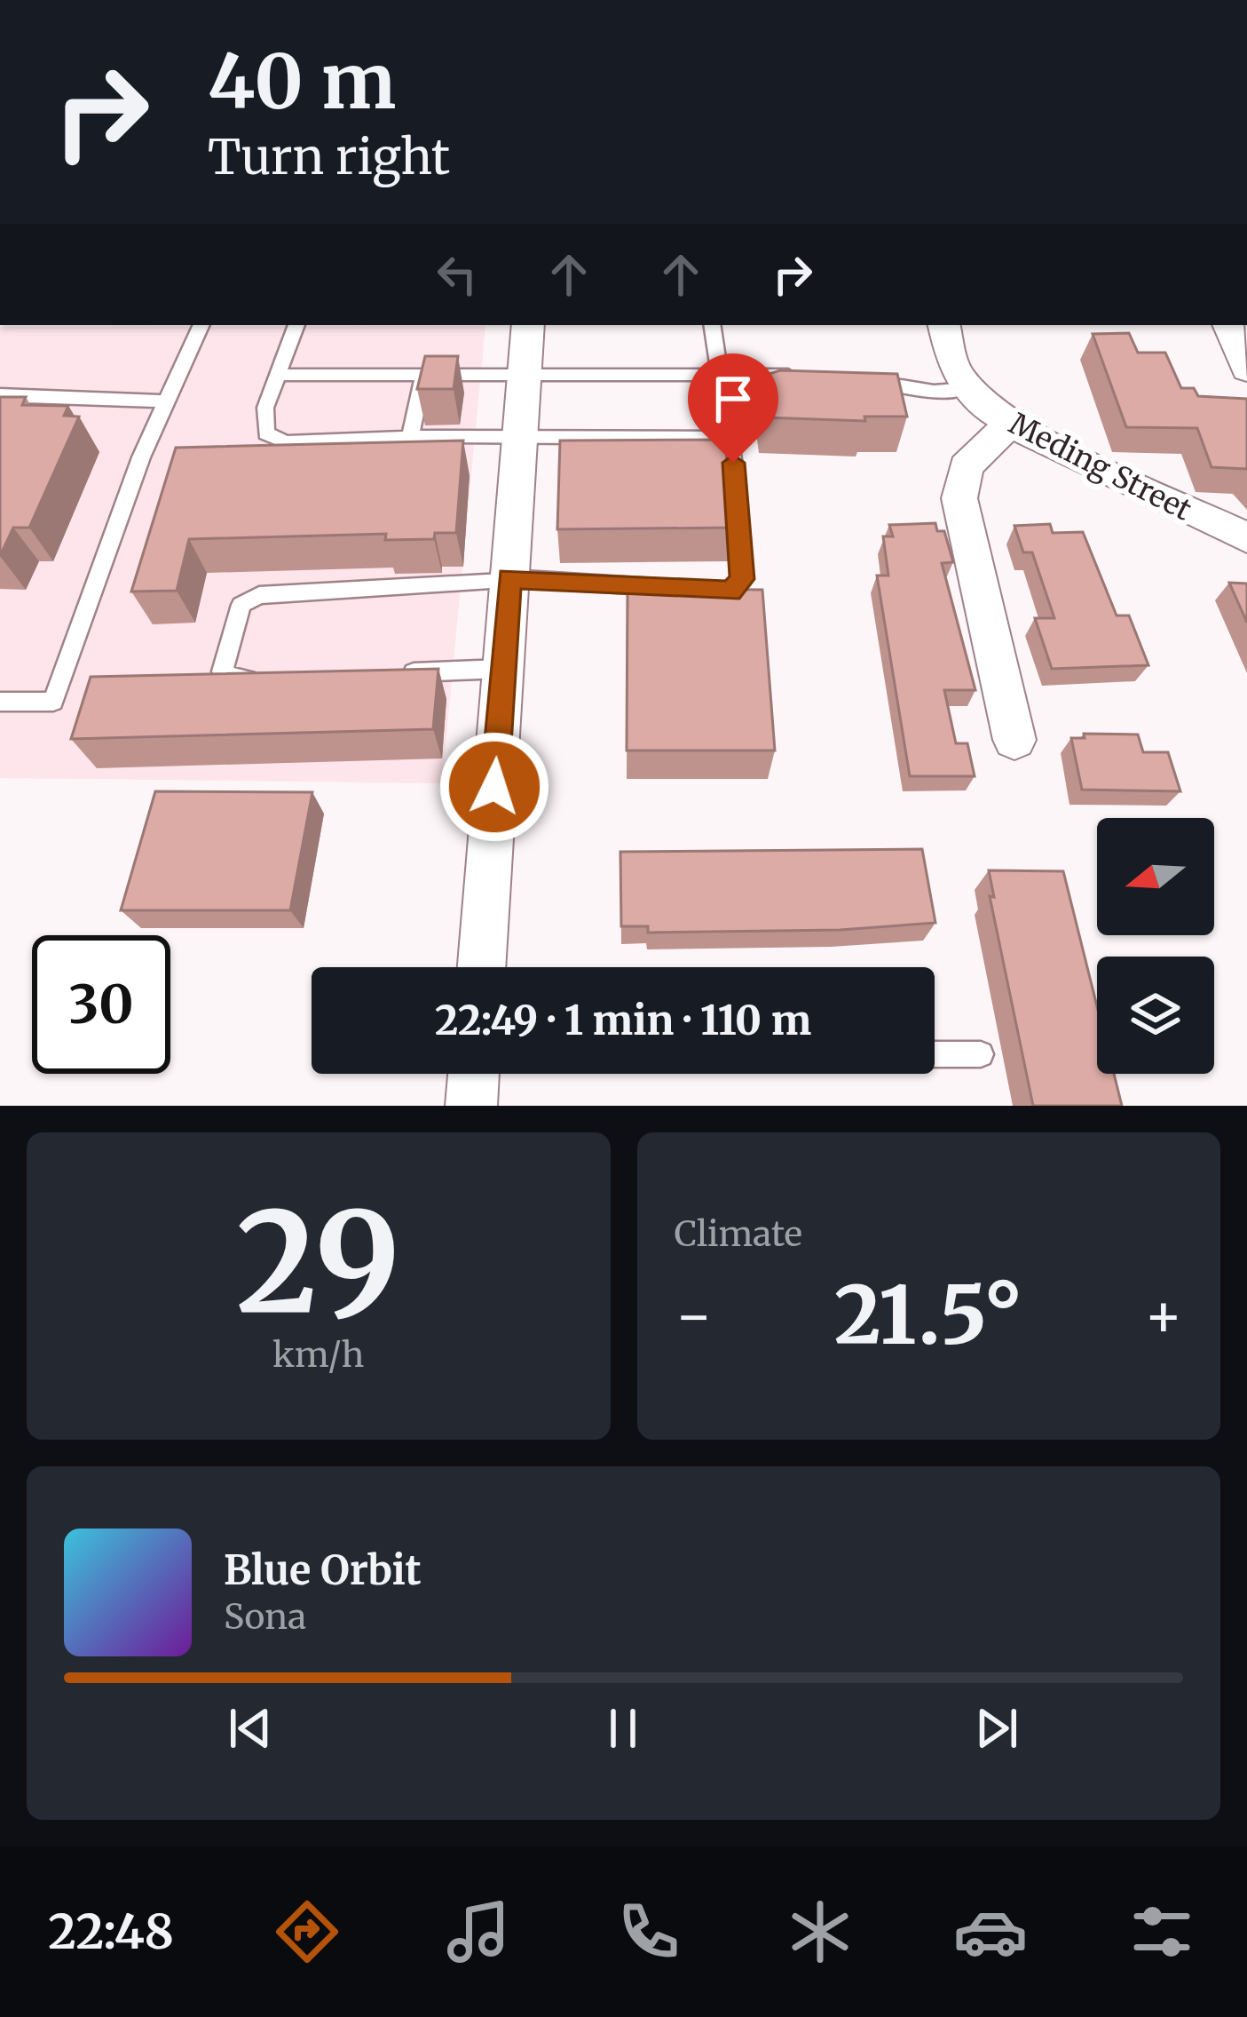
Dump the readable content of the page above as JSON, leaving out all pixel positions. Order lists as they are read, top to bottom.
{
  "streets": {
    "street": ["Meding Street"]
  },
  "north": "left",
  "page": {
    "turn": ["40 m", "Turn right"],
    "limit": "30",
    "trip": "22:49 · 1 min · 110 m",
    "tile": [
      ["29", "km/h"],
      "Climate"
    ],
    "heat": ["−", "21.5°", "+"],
    "song": ["Blue Orbit", "Sona"],
    "tabs": "22:48"
  }
}
